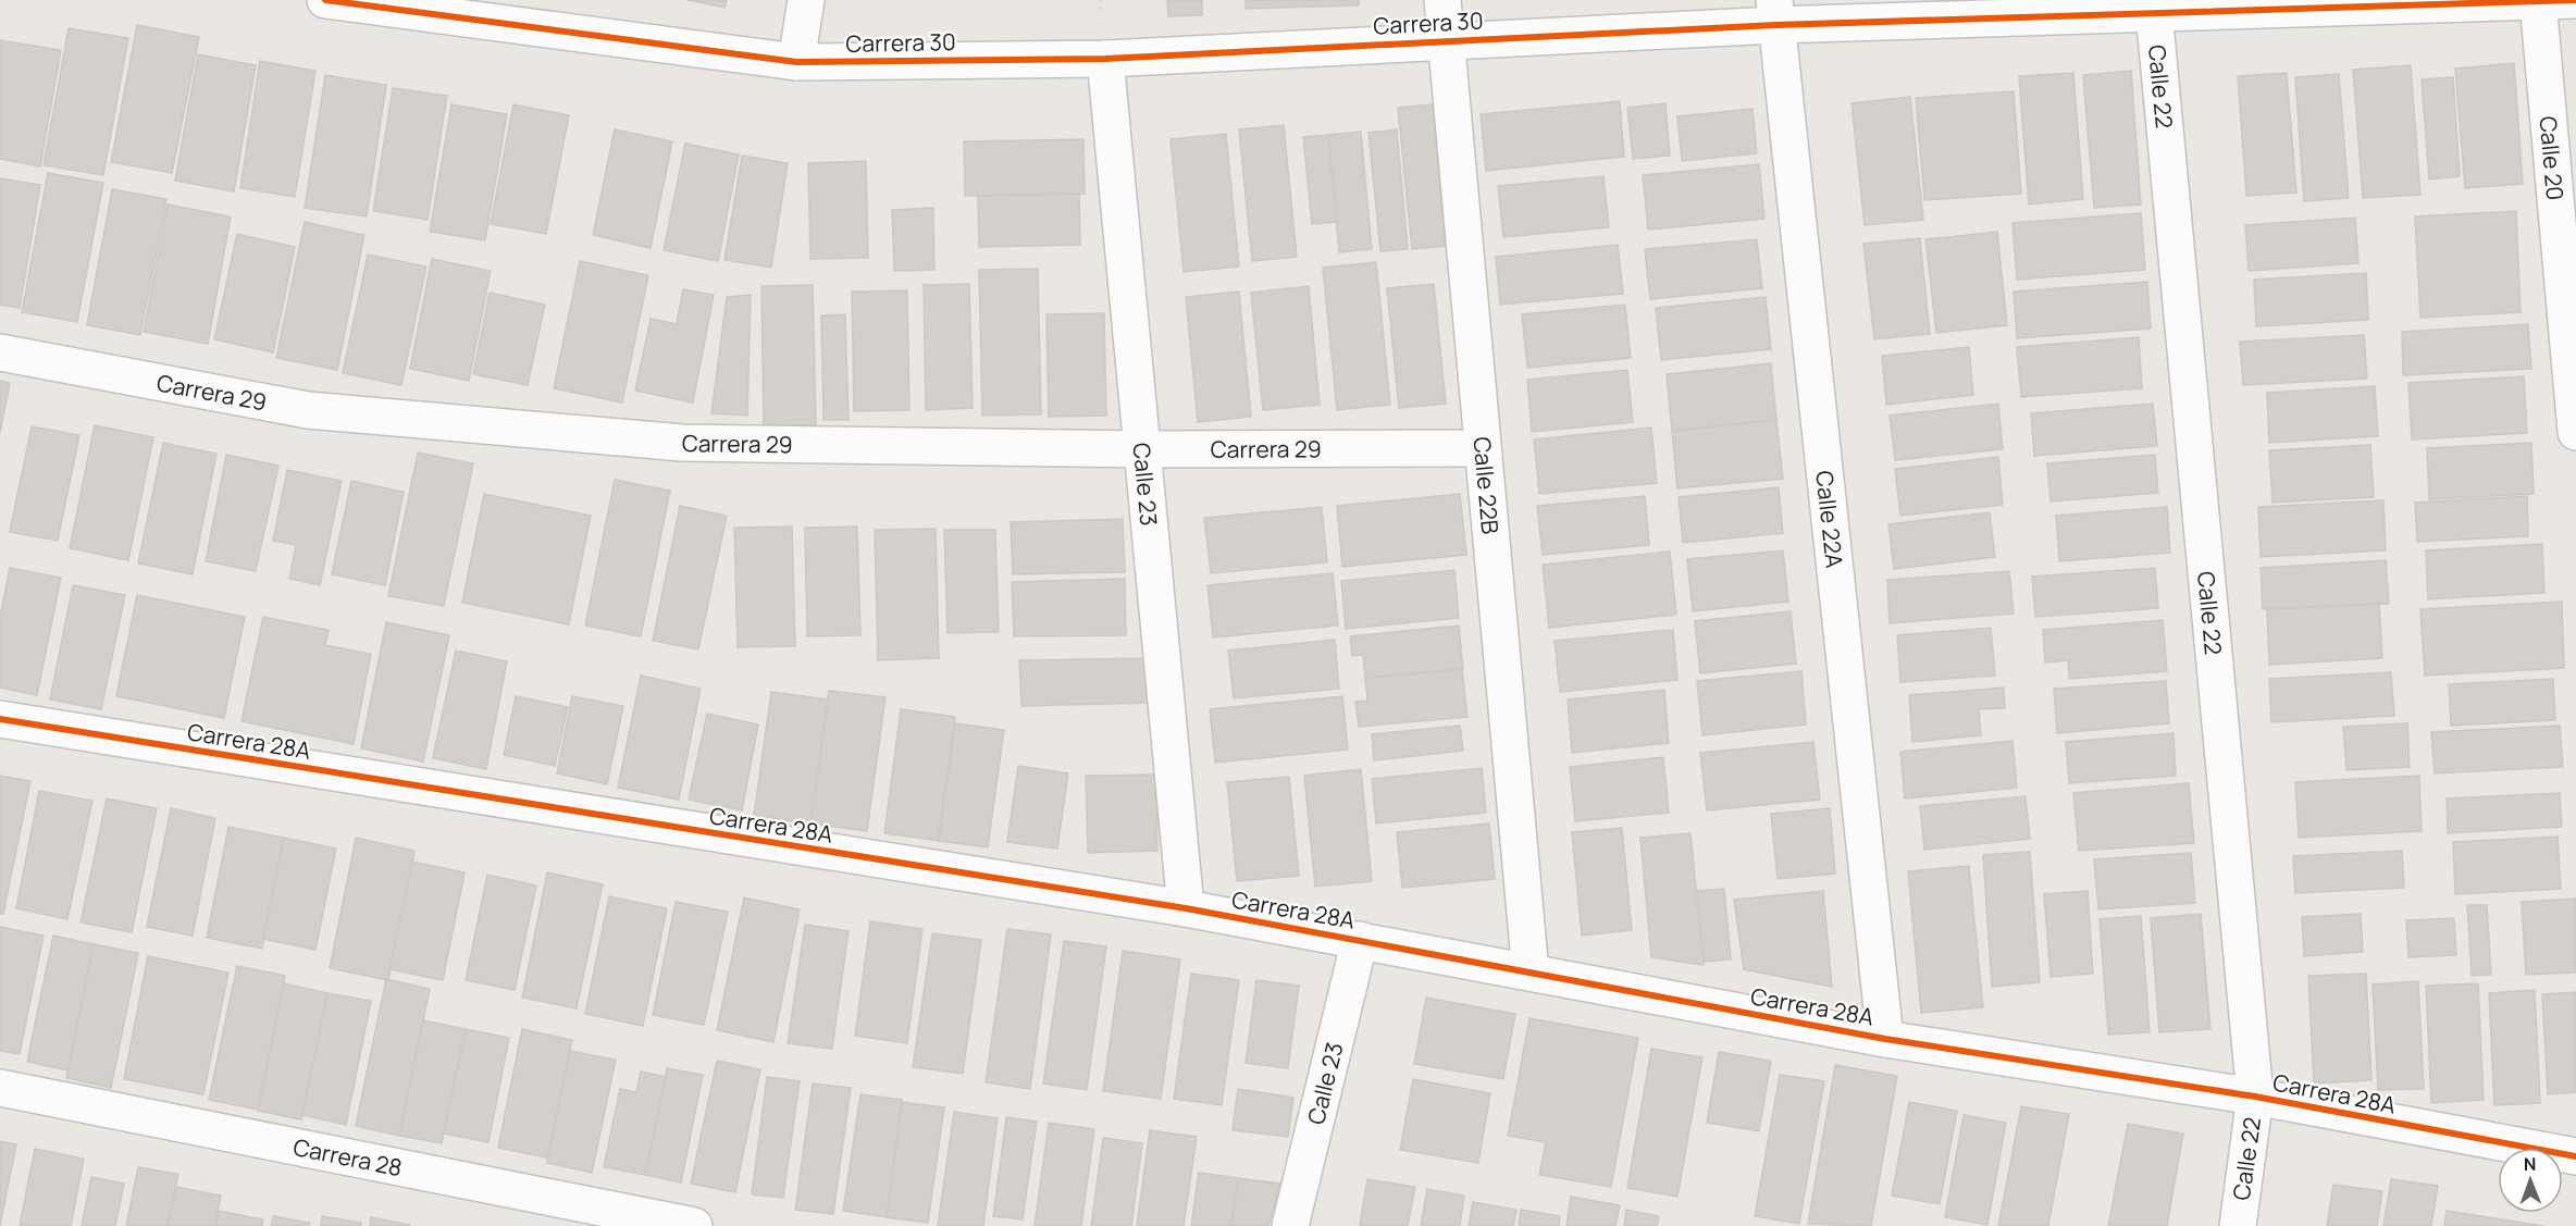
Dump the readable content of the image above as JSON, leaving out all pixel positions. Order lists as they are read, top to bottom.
{
  "streets": {
    "street": [
      "Carrera 30",
      "Calle 22",
      "Calle 20",
      "Carrera 29",
      "Calle 23",
      "Calle 22B",
      "Calle 22A",
      "Carrera 28A",
      "Carrera 28"
    ]
  },
  "crossings": [
    ["Carrera 30", "Calle 22"],
    ["Carrera 30", "Calle 20"],
    ["Carrera 30", "Calle 23"],
    ["Carrera 30", "Calle 22B"],
    ["Carrera 30", "Calle 22A"],
    ["Calle 22", "Carrera 28A"],
    ["Carrera 29", "Calle 23"],
    ["Carrera 29", "Calle 22B"],
    ["Calle 23", "Carrera 28A"],
    ["Calle 22B", "Carrera 28A"],
    ["Calle 22A", "Carrera 28A"]
  ],
  "north": "top"
}
